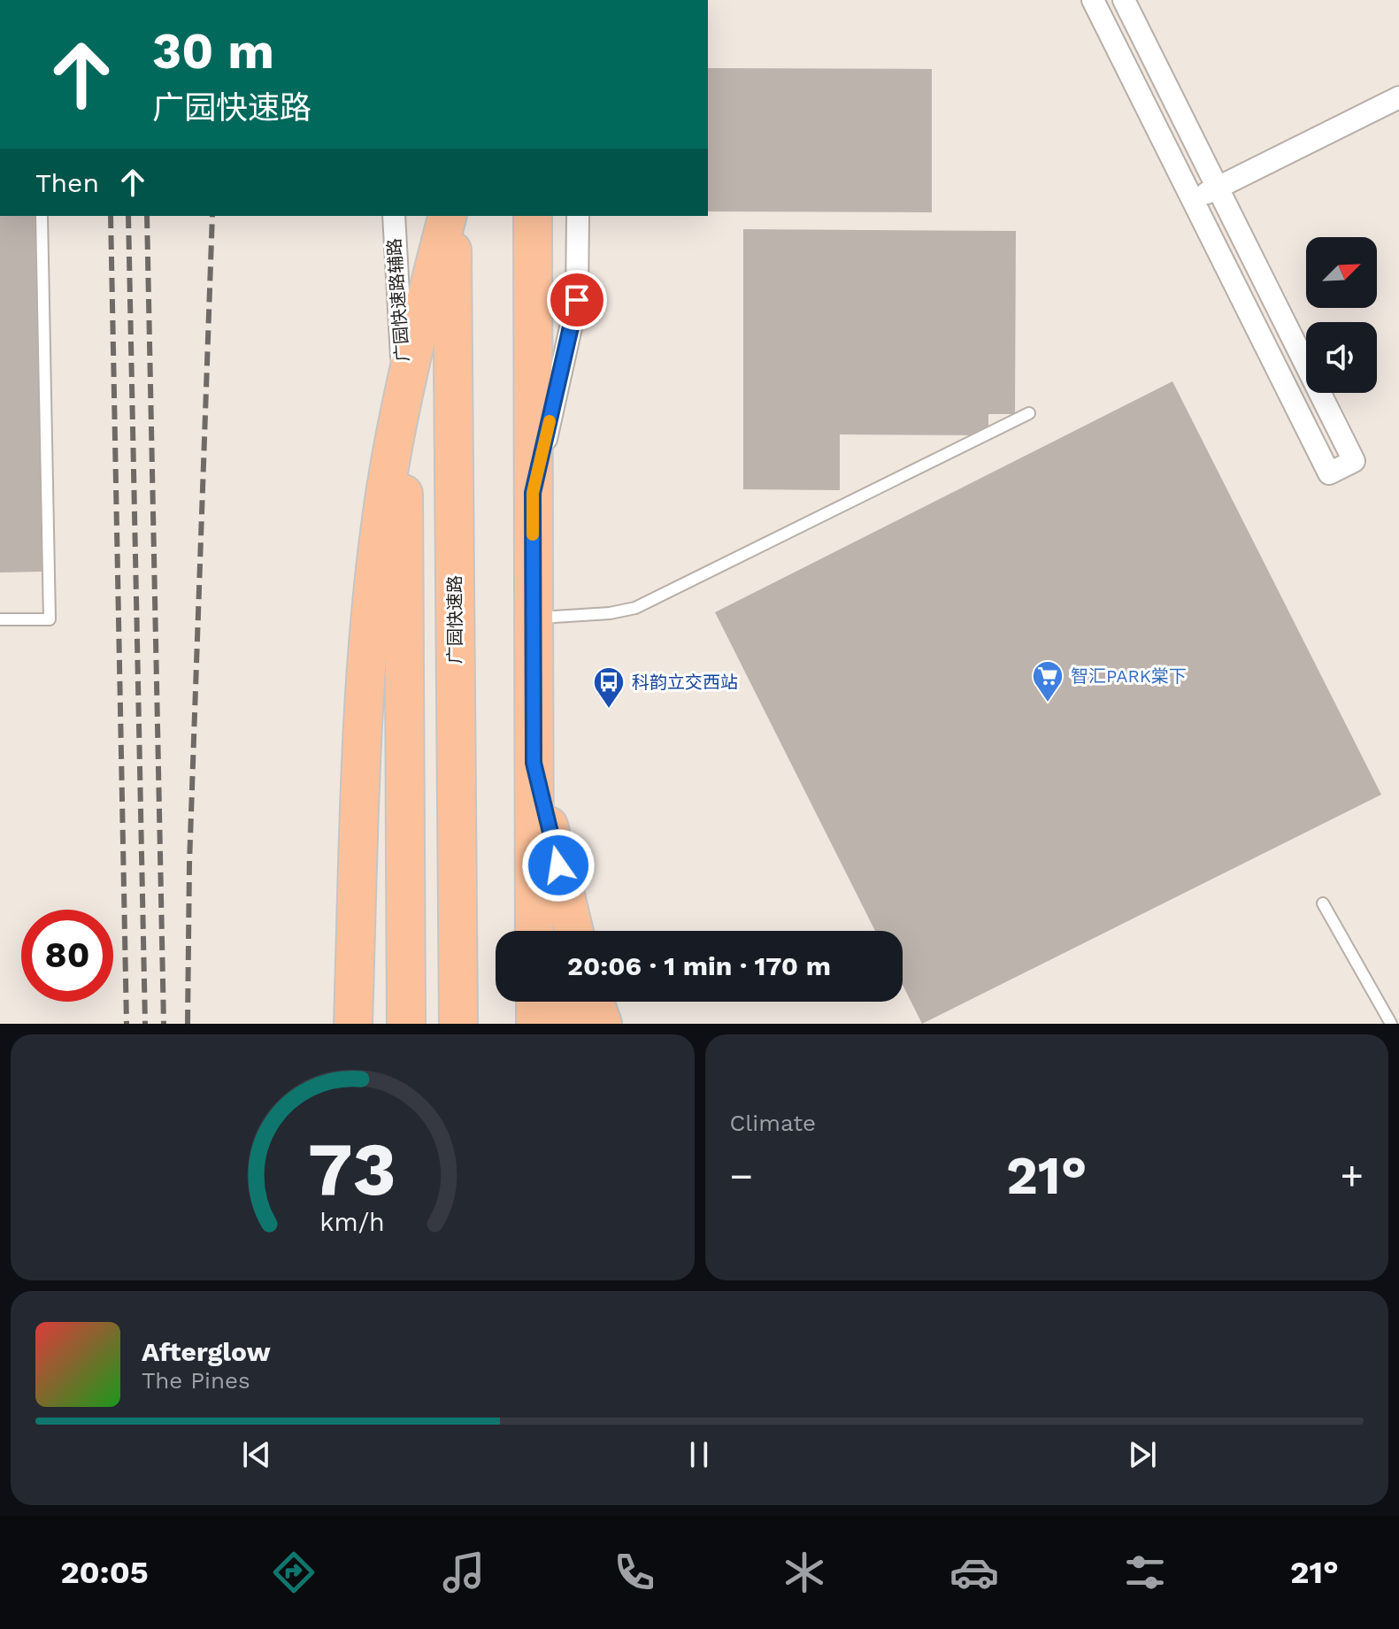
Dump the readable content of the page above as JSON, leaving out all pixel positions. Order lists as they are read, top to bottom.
{
  "streets": {
    "highway": ["广园快速路"],
    "street": ["广园快速路辅路"]
  },
  "places": {
    "supermarket": ["智汇PARK棠下"],
    "bus stop": ["科韵立交西站"]
  },
  "north": "top right",
  "page": {
    "turn": ["30 m", "广园快速路"],
    "then": "Then",
    "limit": "80",
    "trip": "20:06 · 1 min · 170 m",
    "tile": "Climate",
    "heat": ["−", "21°", "+"],
    "song": ["Afterglow", "The Pines"],
    "tabs": ["20:05", "21°"],
    "gauge": ["73", "km/h"]
  }
}
